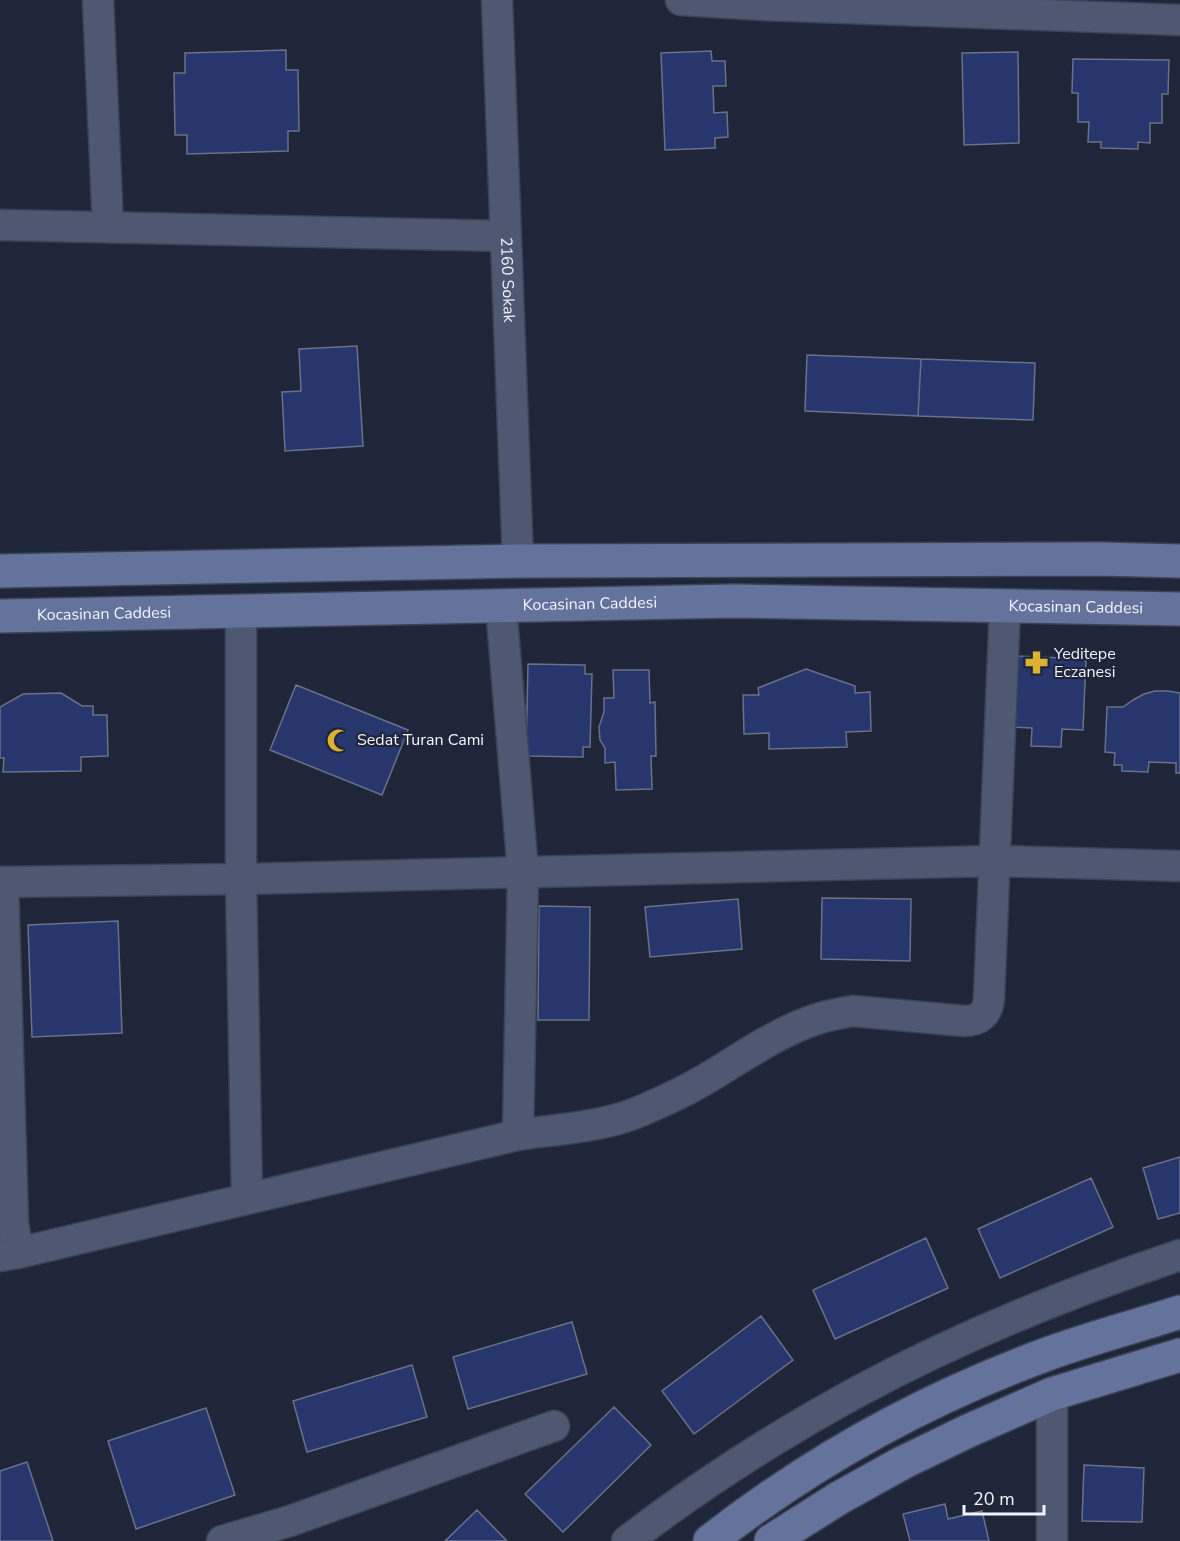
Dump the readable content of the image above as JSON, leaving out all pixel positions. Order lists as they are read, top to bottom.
{
  "streets": {
    "main road": ["Kocasinan Caddesi"],
    "street": ["2160 Sokak"]
  },
  "places": {
    "pharmacy": ["Yeditepe Eczanesi"],
    "mosque": ["Sedat Turan Cami"]
  },
  "scale_bar": "20 m"
}
